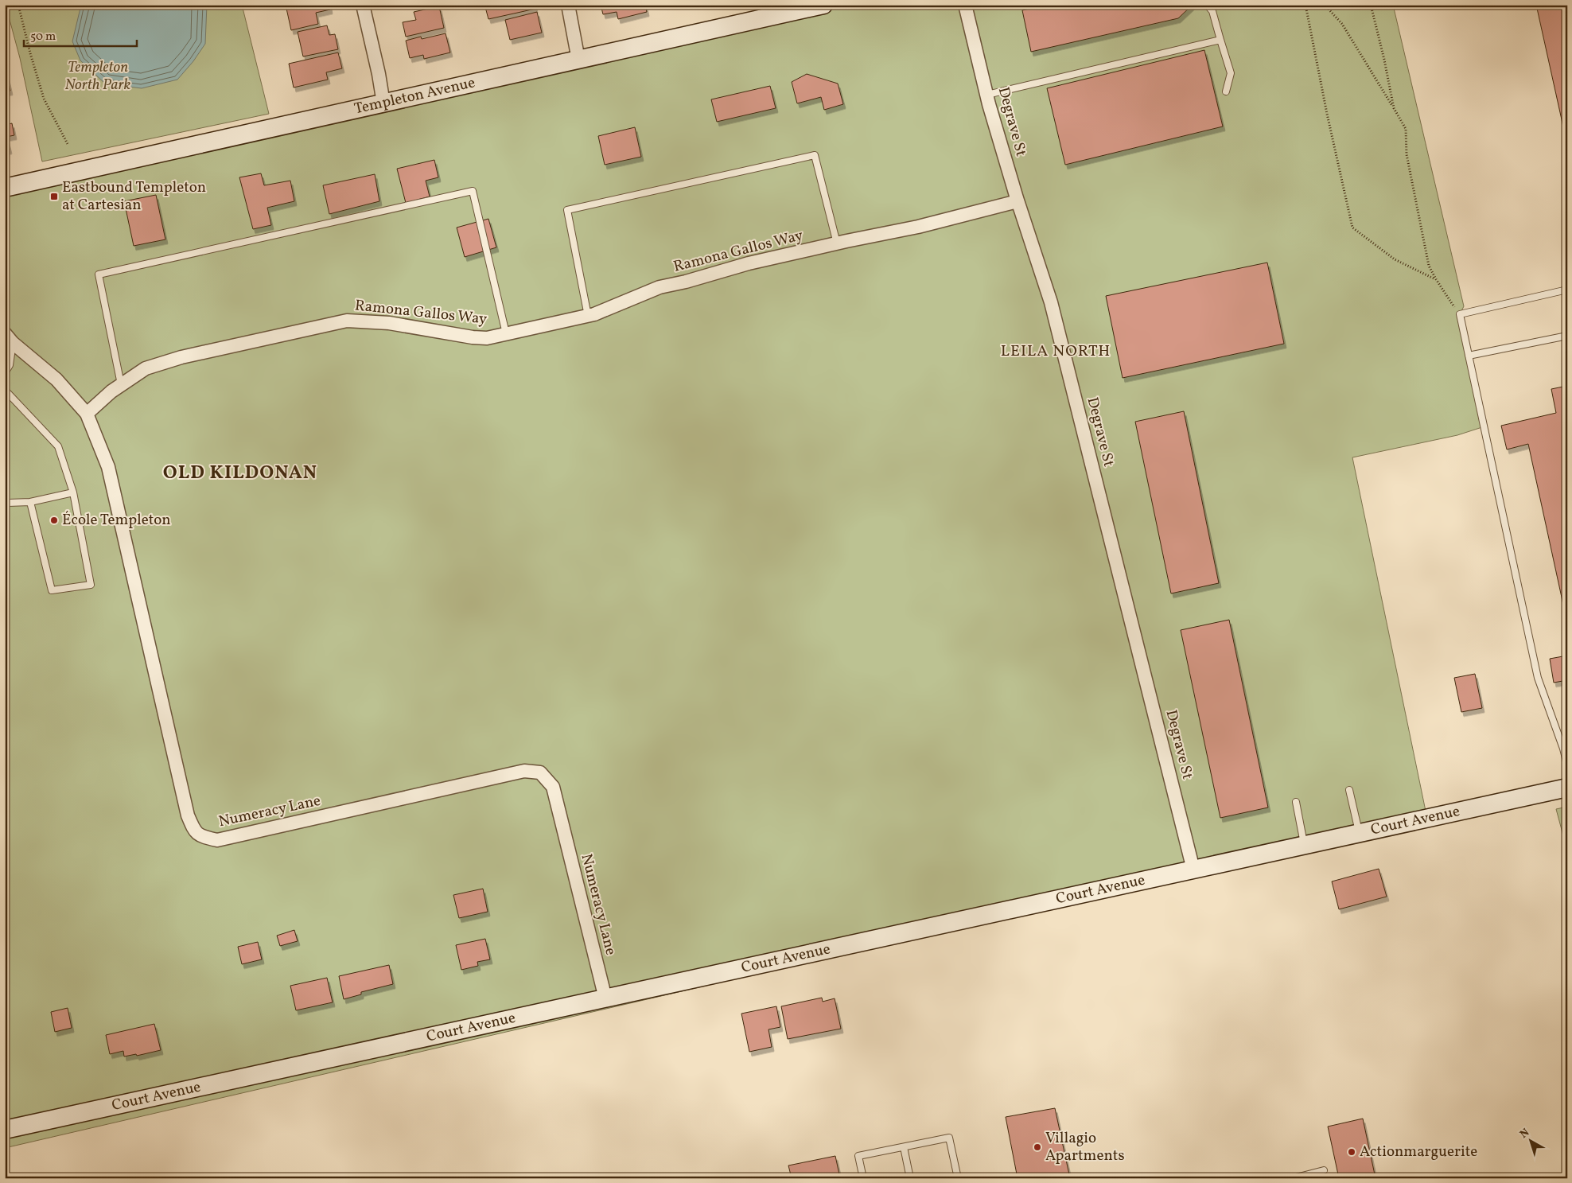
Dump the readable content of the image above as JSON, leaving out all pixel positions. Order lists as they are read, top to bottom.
{
  "streets": {
    "street": [
      "Templeton Avenue",
      "Degrave St",
      "Ramona Gallos Way",
      "Numeracy Lane",
      "Court Avenue"
    ]
  },
  "crossings": [
    ["Degrave St", "Ramona Gallos Way"],
    ["Degrave St", "Court Avenue"],
    ["Ramona Gallos Way", "Numeracy Lane"],
    ["Numeracy Lane", "Court Avenue"]
  ],
  "districts": ["LEILA NORTH", "OLD KILDONAN"],
  "parks": ["Templeton North Park"],
  "places": {
    "transit": ["Eastbound Templeton at Cartesian"],
    "other": ["École Templeton", "Villagio Apartments", "Actionmarguerite"]
  },
  "scale_bar": "50 m",
  "north": "top left"
}
